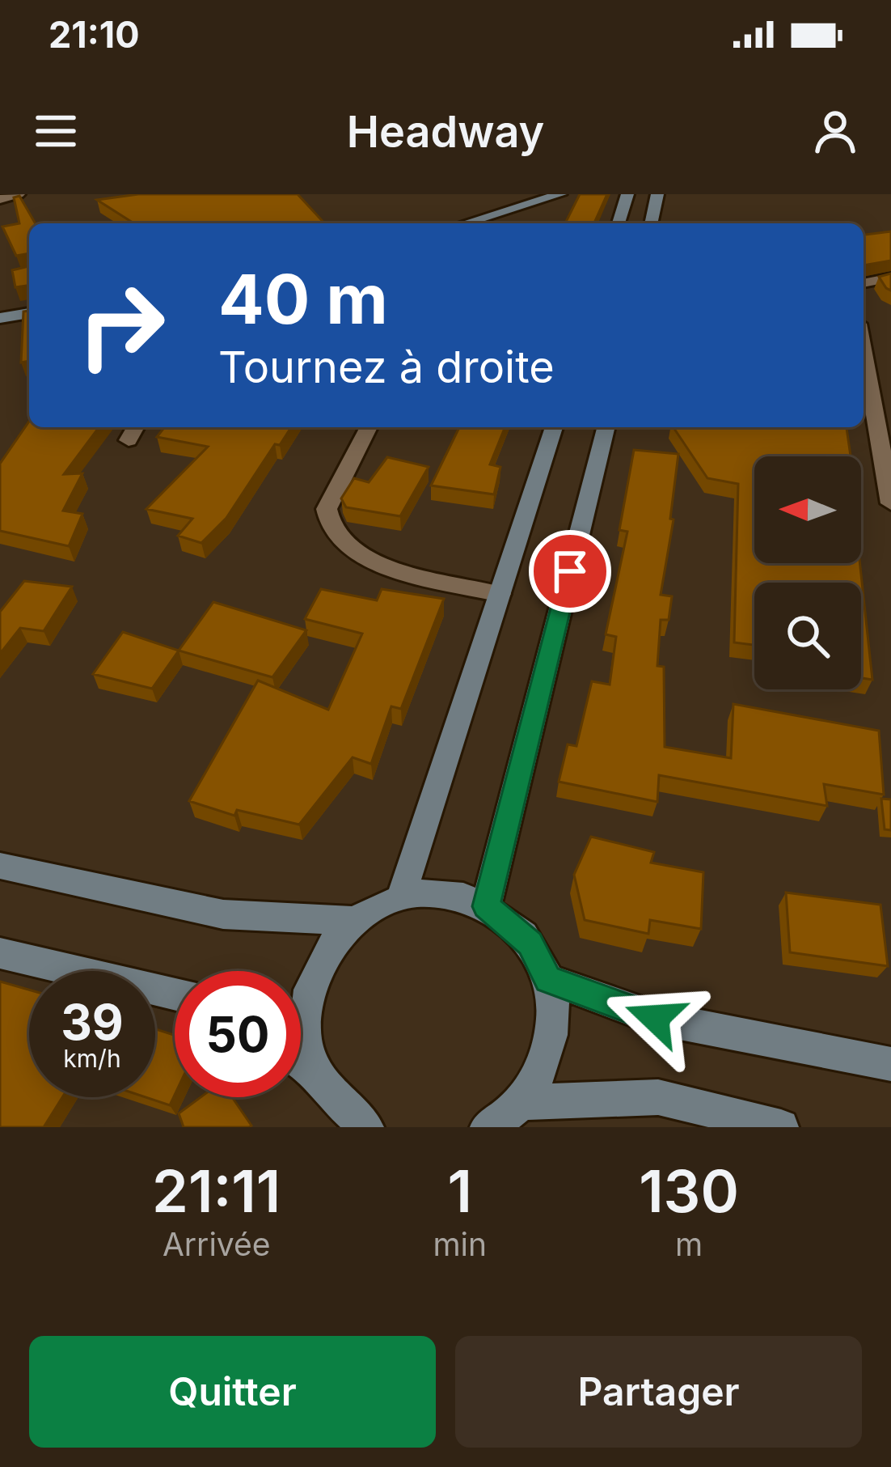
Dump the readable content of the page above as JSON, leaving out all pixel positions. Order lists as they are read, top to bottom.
{
  "north": "left",
  "page": {
    "status": "21:10",
    "header": "Headway",
    "turn": ["40 m", "Tournez à droite"],
    "speed": "39 km/h",
    "limit": "50",
    "eta": [
      "21:11",
      "Arrivée",
      "1",
      "min",
      "130",
      "m"
    ],
    "buttons": ["Quitter", "Partager"]
  }
}
